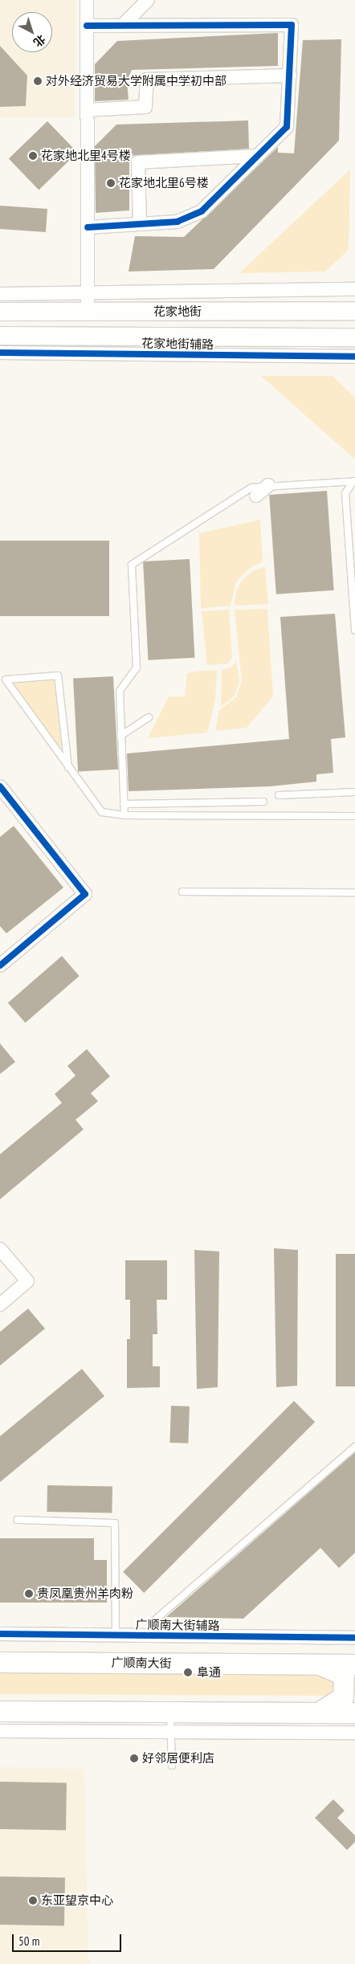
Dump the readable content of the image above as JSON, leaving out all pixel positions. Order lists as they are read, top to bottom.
{
  "streets": {
    "main road": ["花家地街", "广顺南大街"],
    "street": ["花家地街辅路", "广顺南大街辅路"]
  },
  "places": [
    "对外经济贸易大学附属中学初中部",
    "花家地北里4号楼",
    "花家地北里6号楼",
    "贵凤凰贵州羊肉粉",
    "阜通",
    "好邻居便利店",
    "东亚望京中心"
  ],
  "scale_bar": "50 m",
  "north": "bottom right"
}
